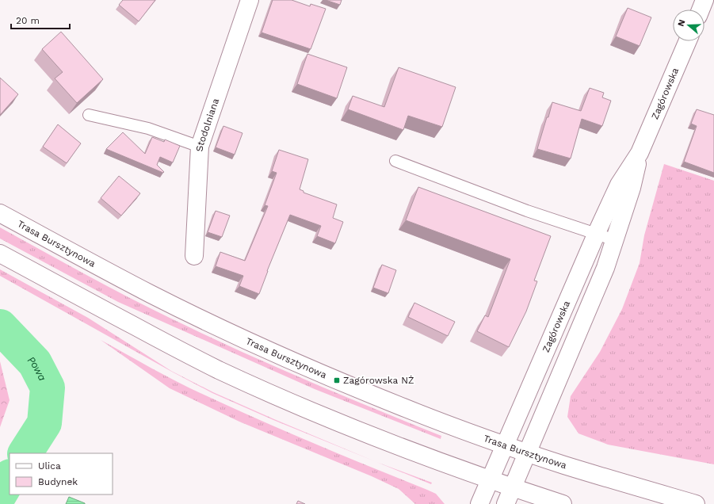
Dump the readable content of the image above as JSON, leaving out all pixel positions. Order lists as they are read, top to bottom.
{
  "streets": {
    "main road": ["Zagórowska", "Stodolniana", "Trasa Bursztynowa"]
  },
  "crossings": [
    ["Zagórowska", "Trasa Bursztynowa"]
  ],
  "water": ["Powa"],
  "places": {
    "transit": ["Zagórowska NŻ"]
  },
  "legend": ["Ulica", "Budynek"],
  "scale_bar": "20 m",
  "north": "left"
}
